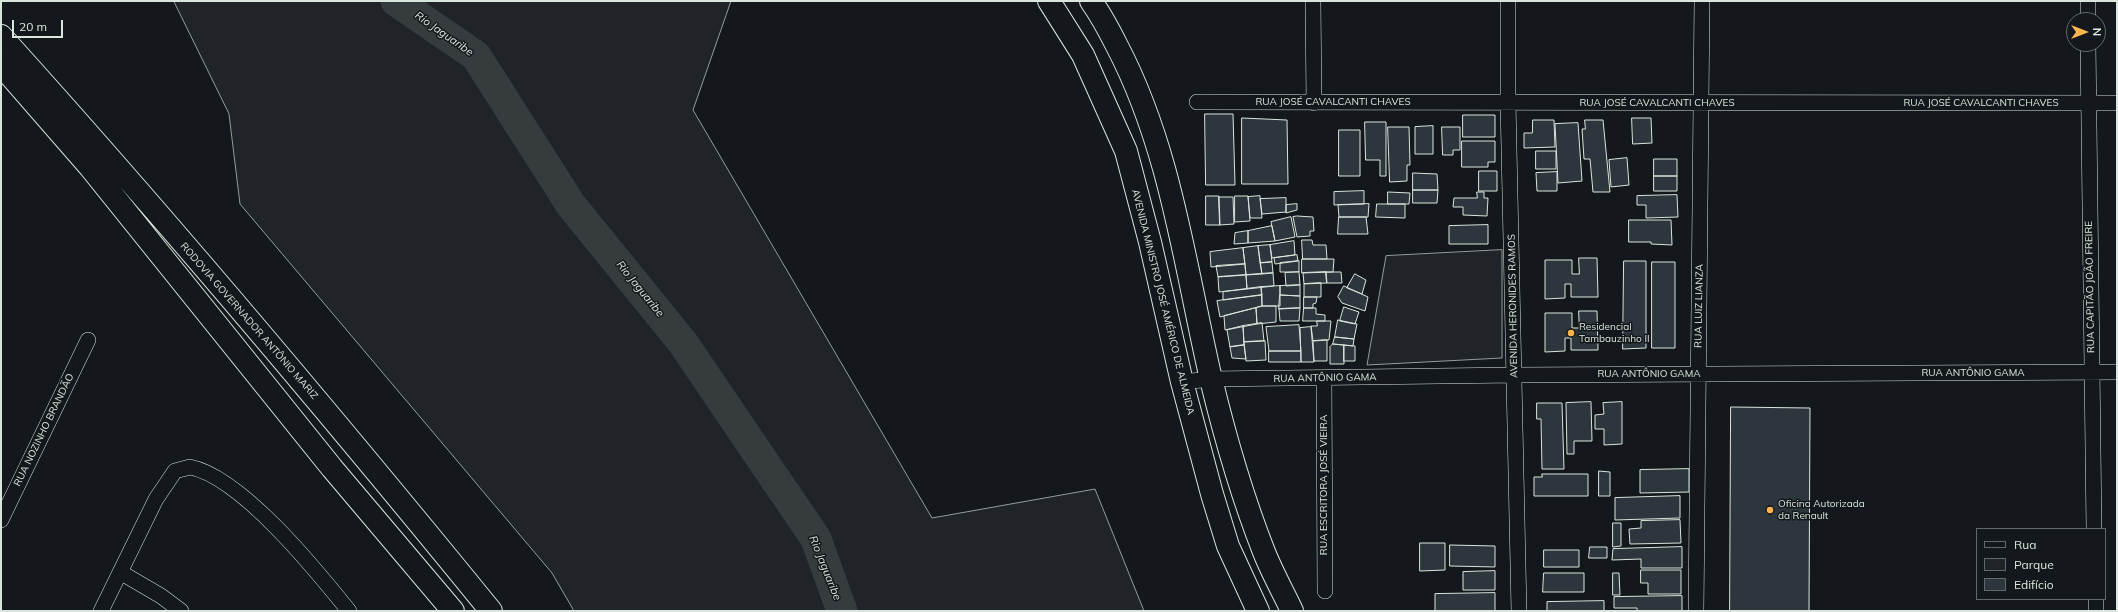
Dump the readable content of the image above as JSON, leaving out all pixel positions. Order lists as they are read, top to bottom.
{
  "streets": {
    "main road": ["AVENIDA MINISTRO JOSÉ AMÉRICO DE ALMEIDA", "RODOVIA GOVERNADOR ANTÔNIO MARIZ"],
    "street": [
      "RUA JOSÉ CAVALCANTI CHAVES",
      "RUA CAPITÃO JOÃO FREIRE",
      "AVENIDA HERONIDES RAMOS",
      "RUA LUIZ LIANZA",
      "RUA ANTÔNIO GAMA",
      "RUA NOZINHO BRANDÃO",
      "RUA ESCRITORA JOSÉ VIEIRA"
    ]
  },
  "crossings": [
    ["RUA JOSÉ CAVALCANTI CHAVES", "RUA CAPITÃO JOÃO FREIRE"],
    ["RUA JOSÉ CAVALCANTI CHAVES", "AVENIDA HERONIDES RAMOS"],
    ["RUA JOSÉ CAVALCANTI CHAVES", "RUA LUIZ LIANZA"],
    ["RUA CAPITÃO JOÃO FREIRE", "RUA ANTÔNIO GAMA"],
    ["AVENIDA MINISTRO JOSÉ AMÉRICO DE ALMEIDA", "RUA ANTÔNIO GAMA"],
    ["AVENIDA HERONIDES RAMOS", "RUA ANTÔNIO GAMA"],
    ["RUA LUIZ LIANZA", "RUA ANTÔNIO GAMA"],
    ["RUA ANTÔNIO GAMA", "RUA ESCRITORA JOSÉ VIEIRA"]
  ],
  "water": ["Rio Jaguaribe"],
  "places": ["Residencial Tambauzinho II", "Oficina Autorizada da Renault"],
  "legend": ["Rua", "Parque", "Edifício"],
  "scale_bar": "20 m",
  "north": "right"
}
